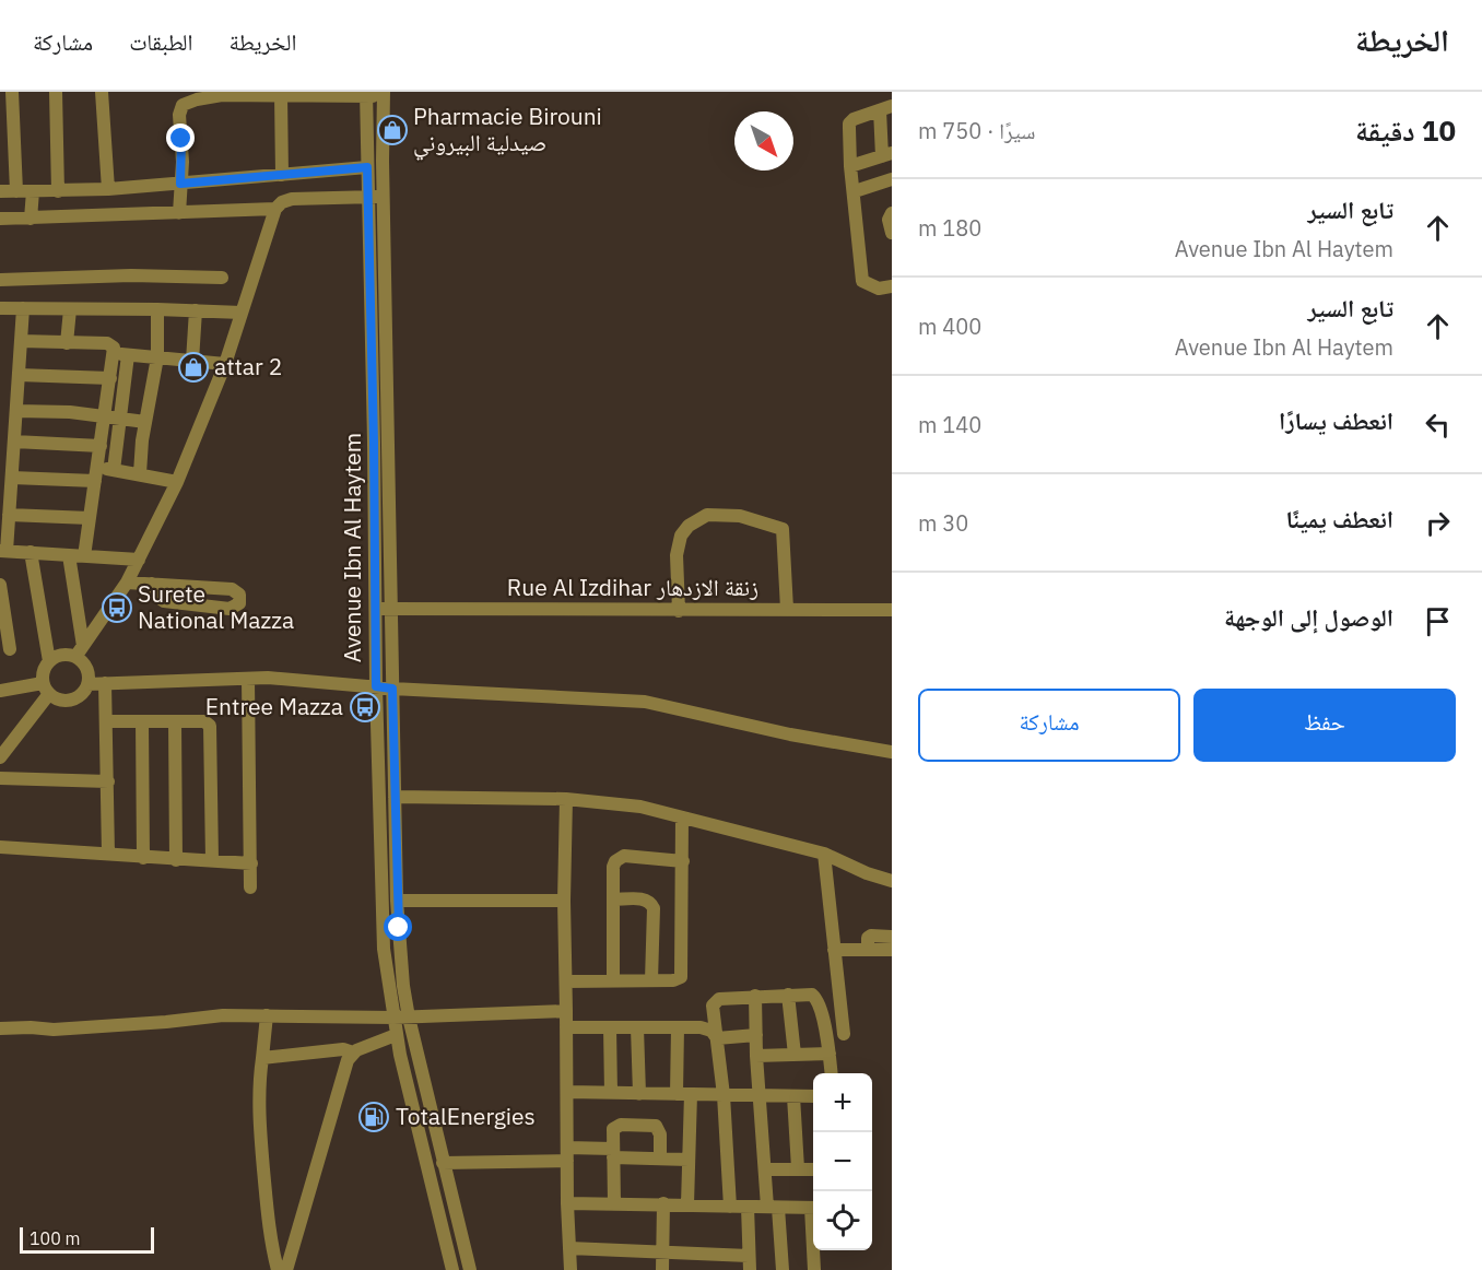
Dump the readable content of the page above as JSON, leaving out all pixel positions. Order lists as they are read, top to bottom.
{
  "streets": {
    "street": ["Avenue Ibn Al Haytem", "Rue Al Izdihar زنقة الازدهار"]
  },
  "crossings": [
    ["Avenue Ibn Al Haytem", "Rue Al Izdihar زنقة الازدهار"]
  ],
  "places": {
    "shop": ["Pharmacie Birouni صيدلية البيروني", "attar 2"],
    "bus stop": ["Surete National Mazza", "Entree Mazza"],
    "fuel station": ["TotalEnergies"]
  },
  "scale_bar": "100 m",
  "north": "bottom right",
  "page": {
    "header": "الخريطة",
    "nav": ["الخريطة", "الطبقات", "مشاركة"],
    "heading": ["10 دقيقة", "سيرًا · 750 m"],
    "list": [
      ["تابع السير", "Avenue Ibn Al Haytem", "180 m"],
      ["تابع السير", "Avenue Ibn Al Haytem", "400 m"],
      ["انعطف يسارًا", "140 m"],
      ["انعطف يمينًا", "30 m"],
      "الوصول إلى الوجهة"
    ],
    "buttons": ["حفظ", "مشاركة"],
    "map_buttons": ["+", "−"],
    "scale": "100 m"
  }
}
